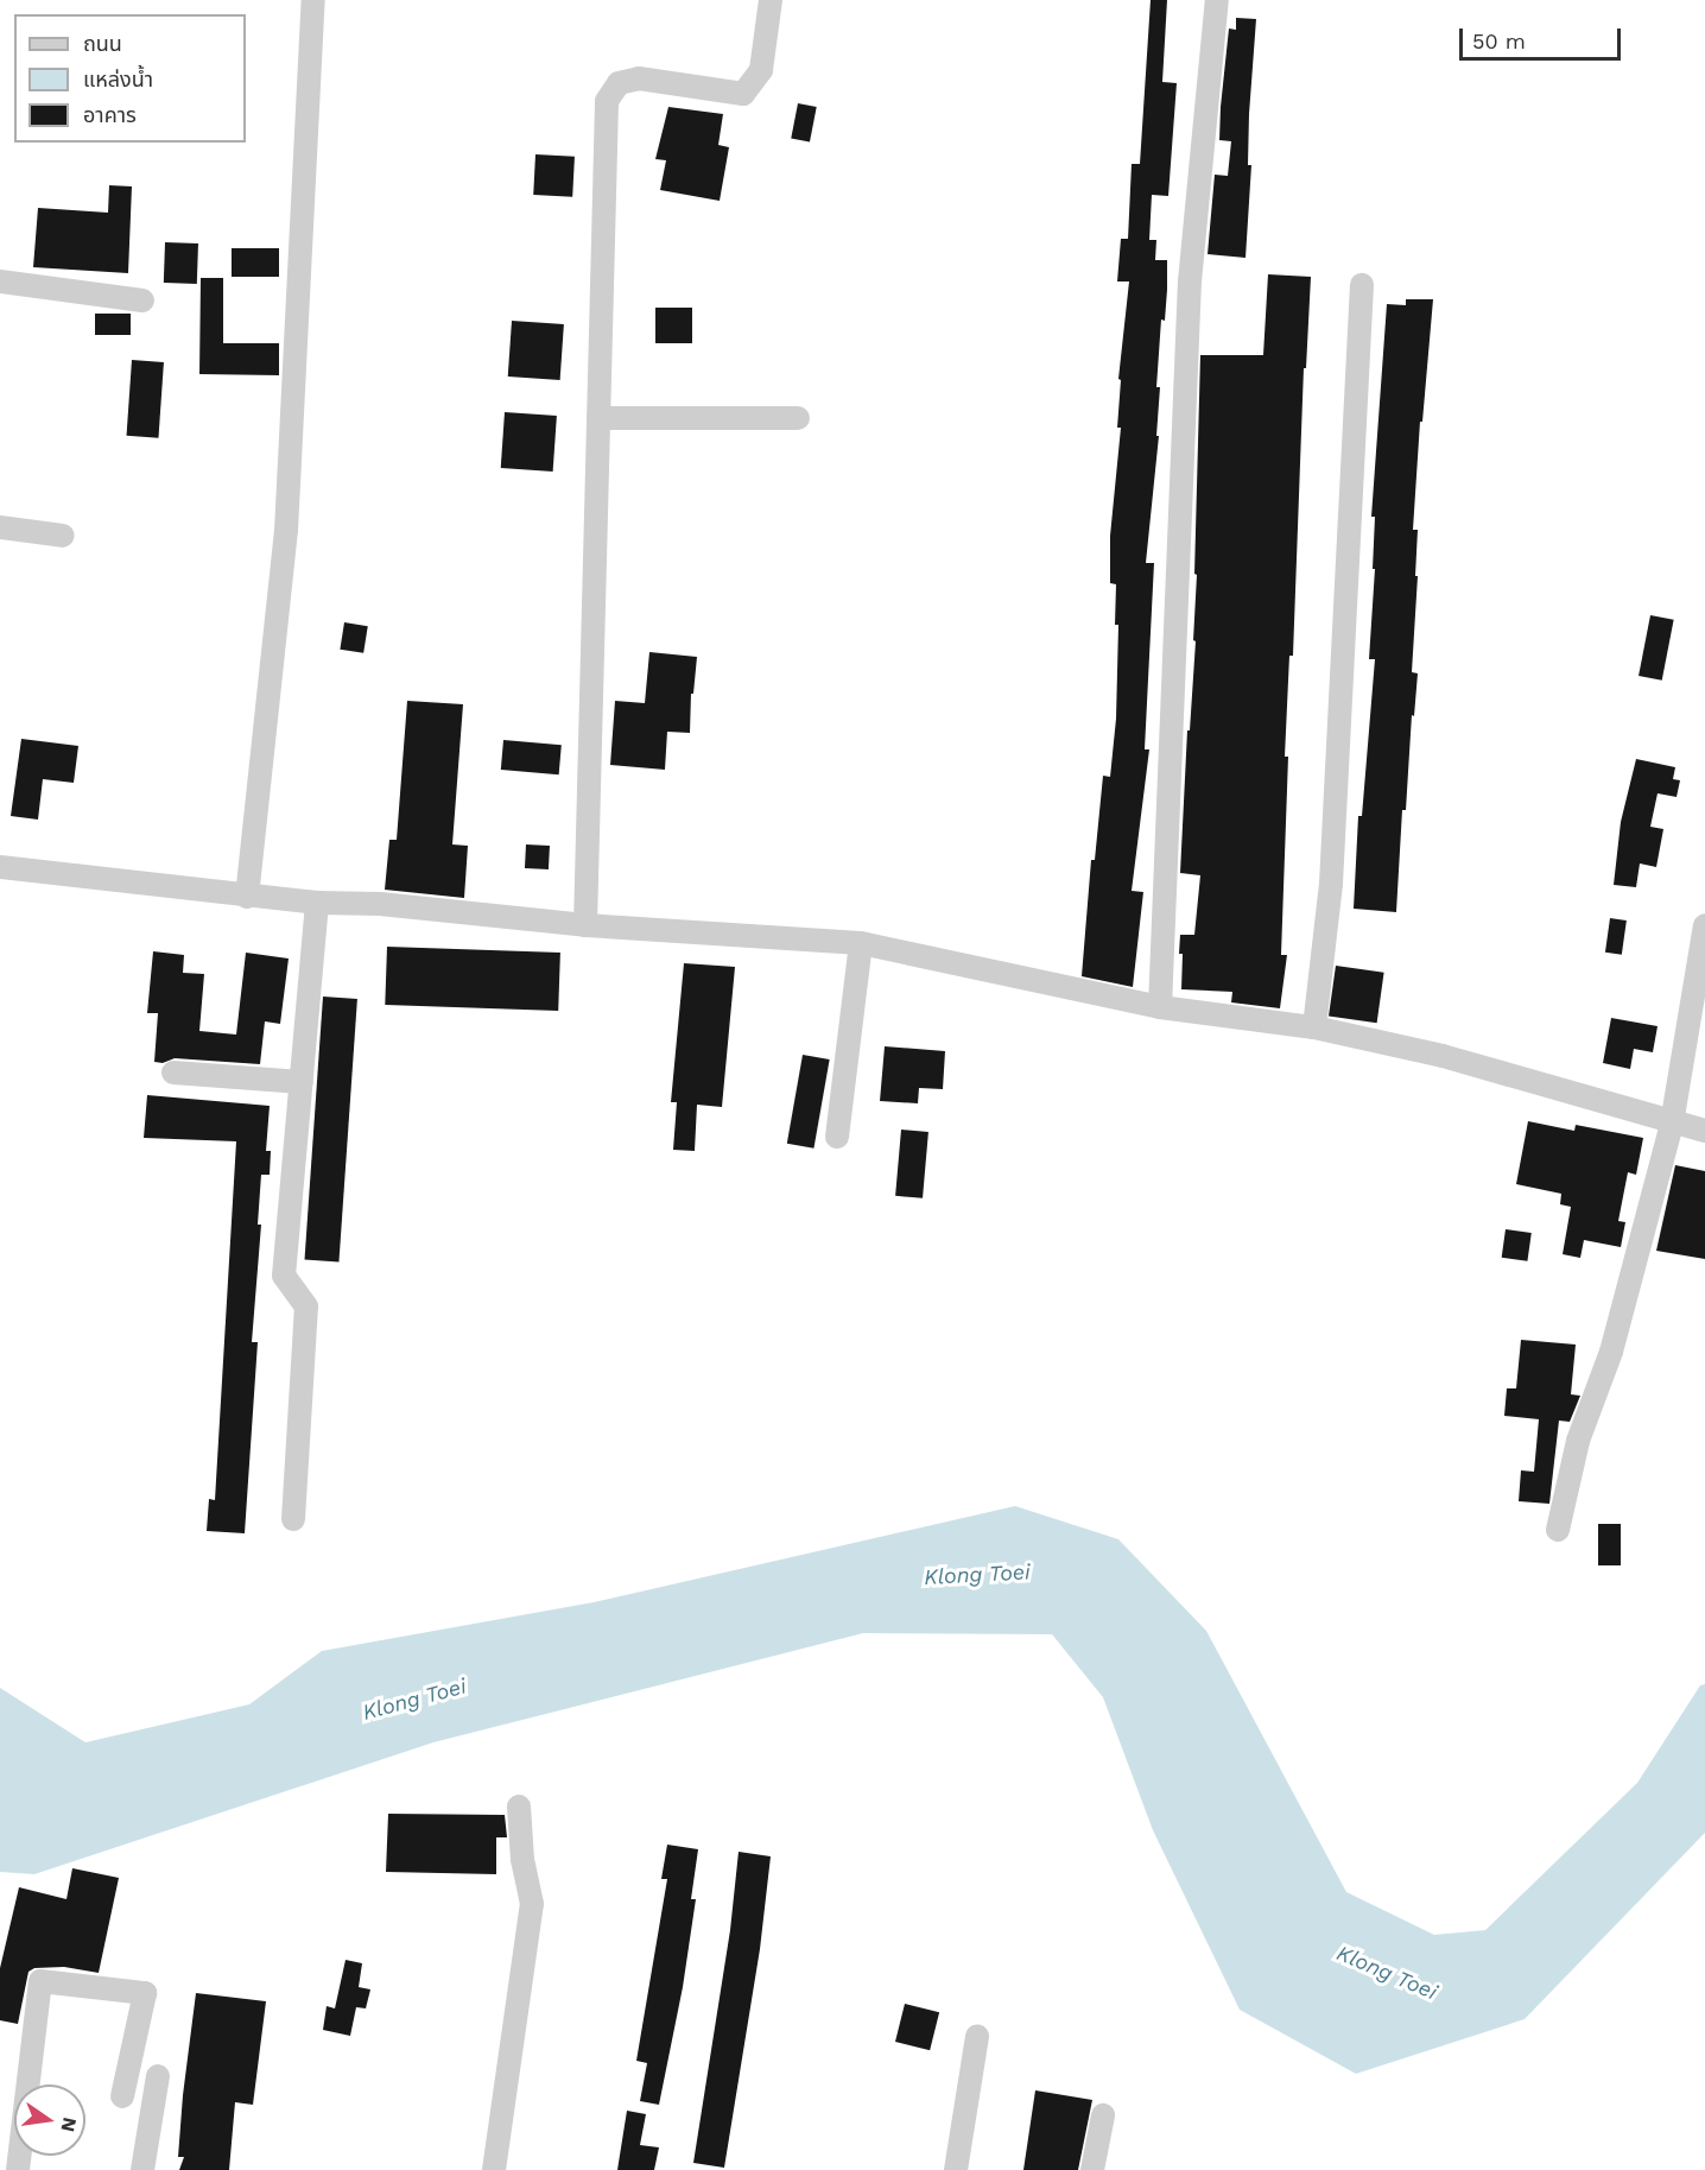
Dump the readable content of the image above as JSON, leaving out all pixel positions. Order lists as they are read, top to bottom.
{
  "water": ["Klong Toei"],
  "legend": ["ถนน", "แหล่งน้ำ", "อาคาร"],
  "scale_bar": "50 m",
  "north": "right"
}
